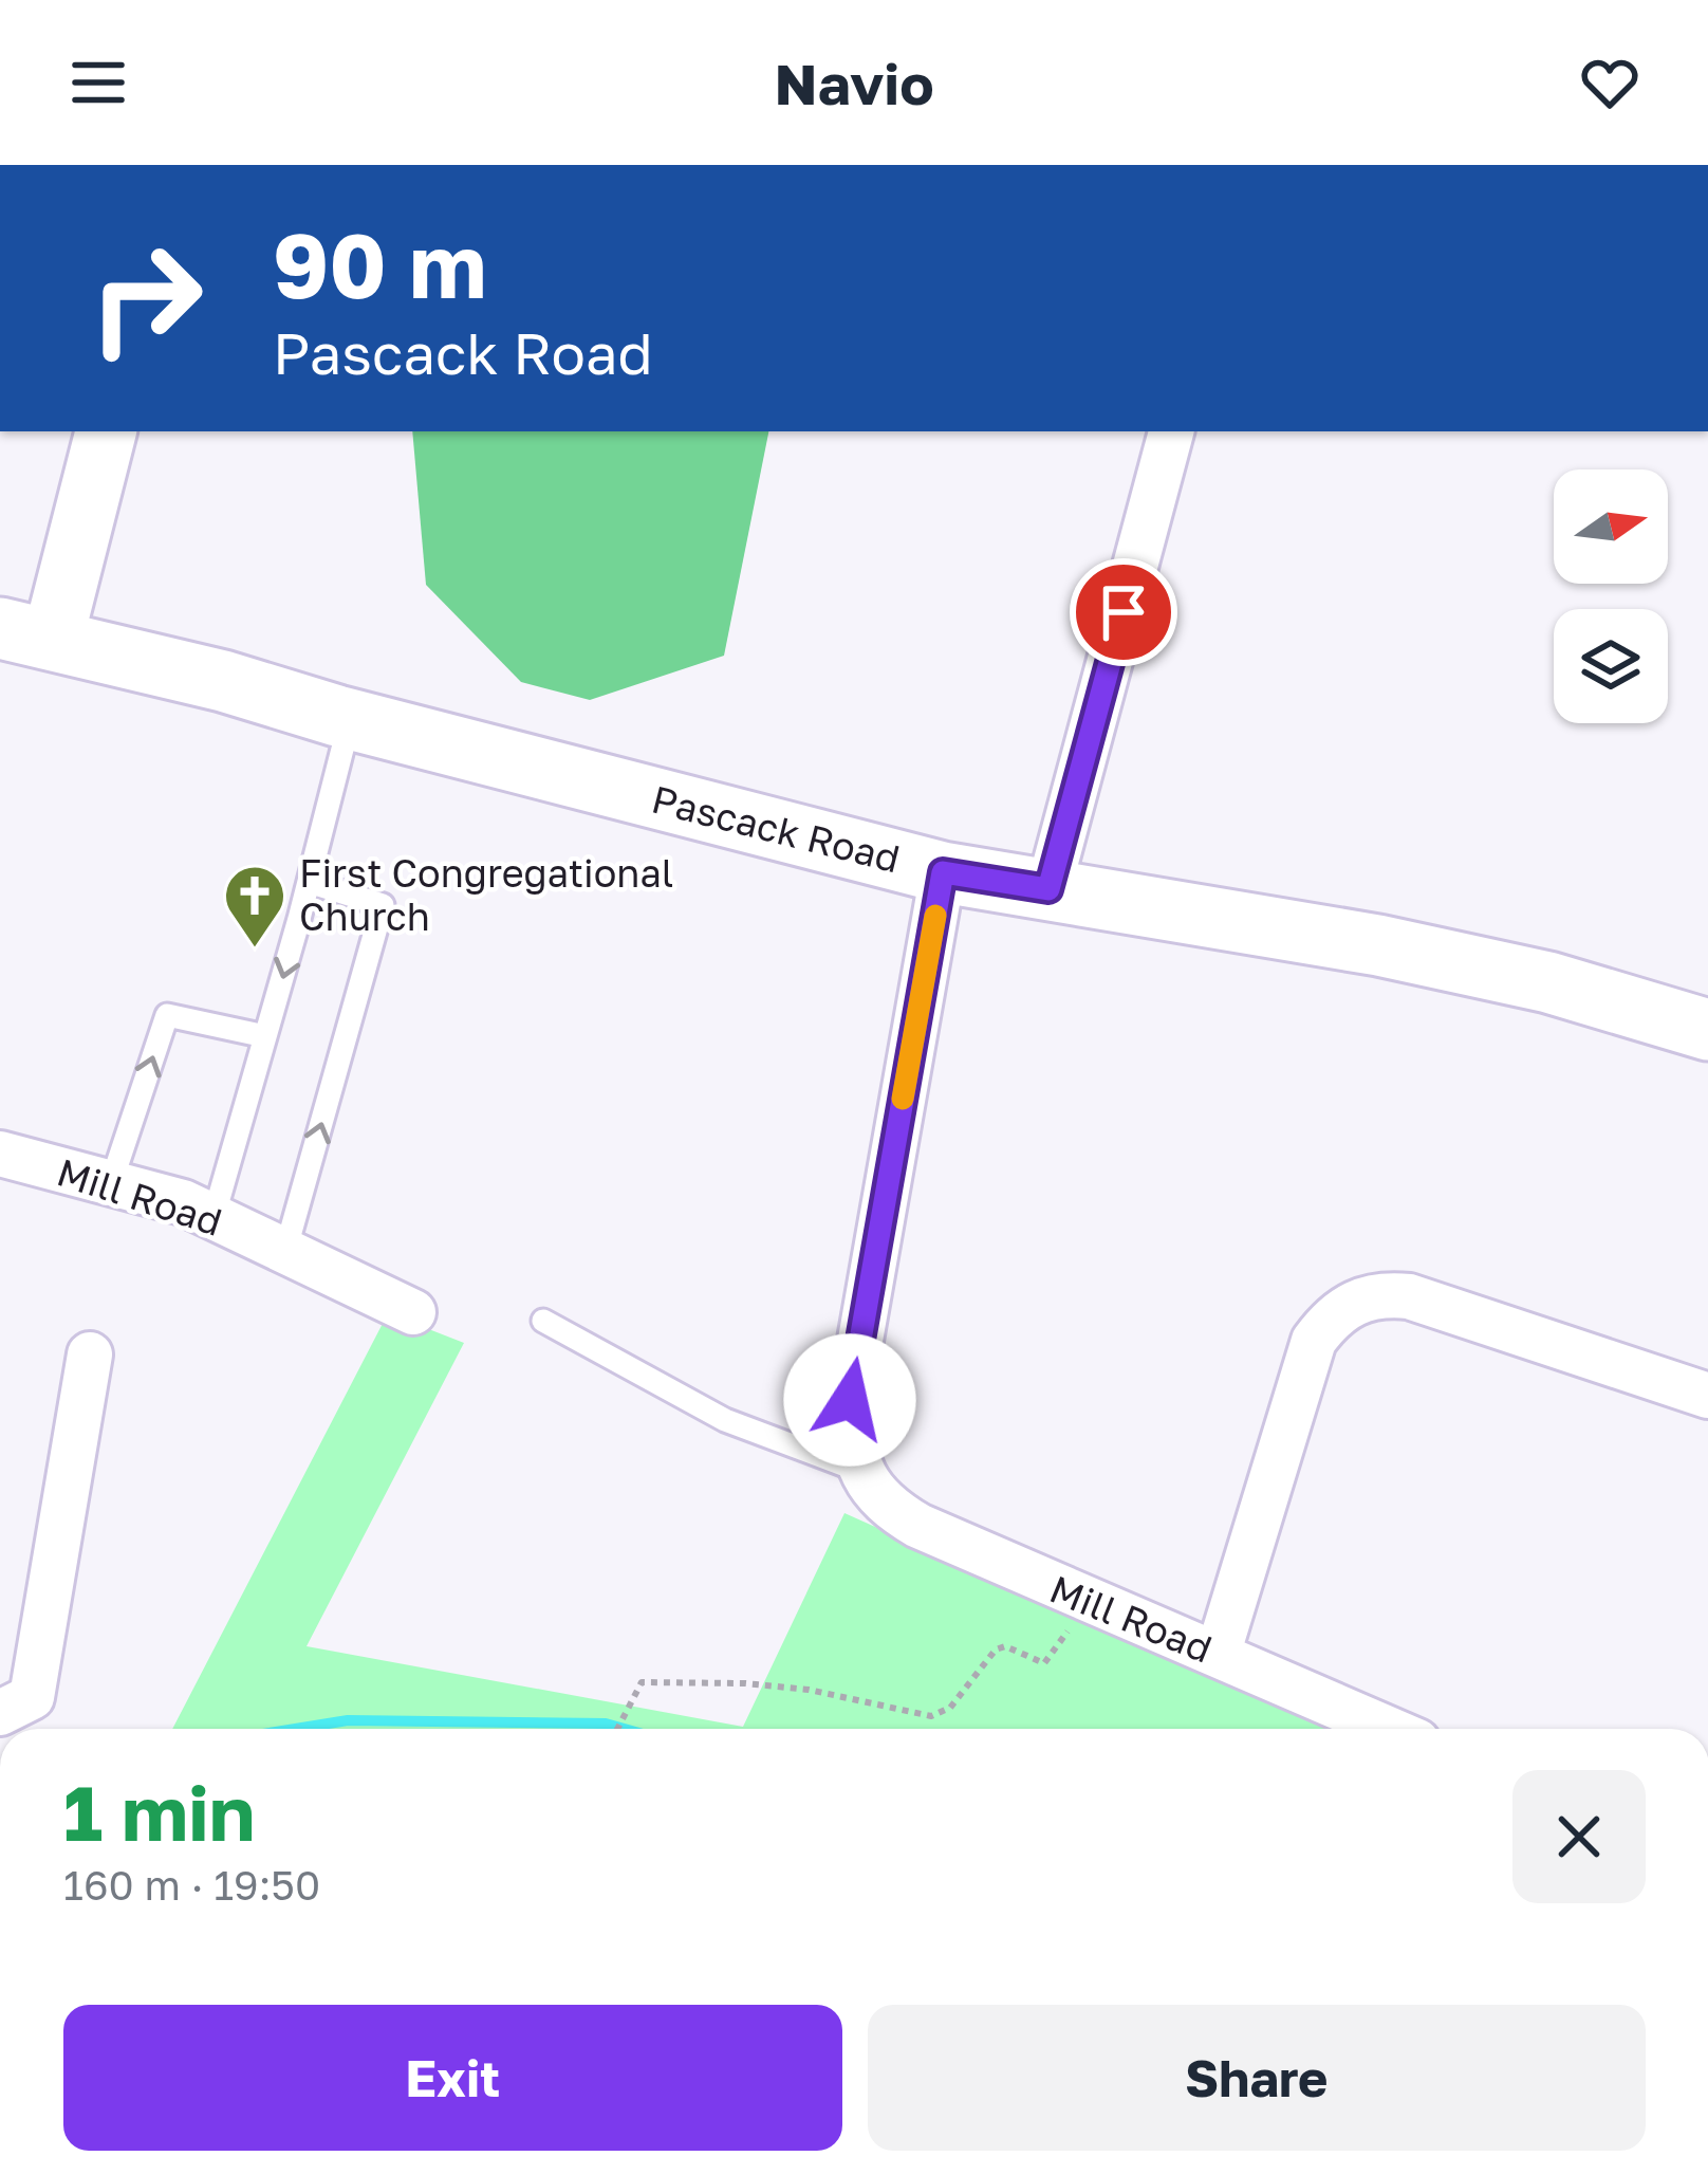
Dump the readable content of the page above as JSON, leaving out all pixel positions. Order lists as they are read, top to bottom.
{
  "streets": {
    "street": ["Pascack Road", "Mill Road"]
  },
  "places": {
    "church": ["First Congregational Church"]
  },
  "north": "right",
  "page": {
    "header": "Navio",
    "turn": ["90 m", "Pascack Road"],
    "heading": ["1 min", "160 m · 19:50"],
    "buttons": ["Exit", "Share"]
  }
}
